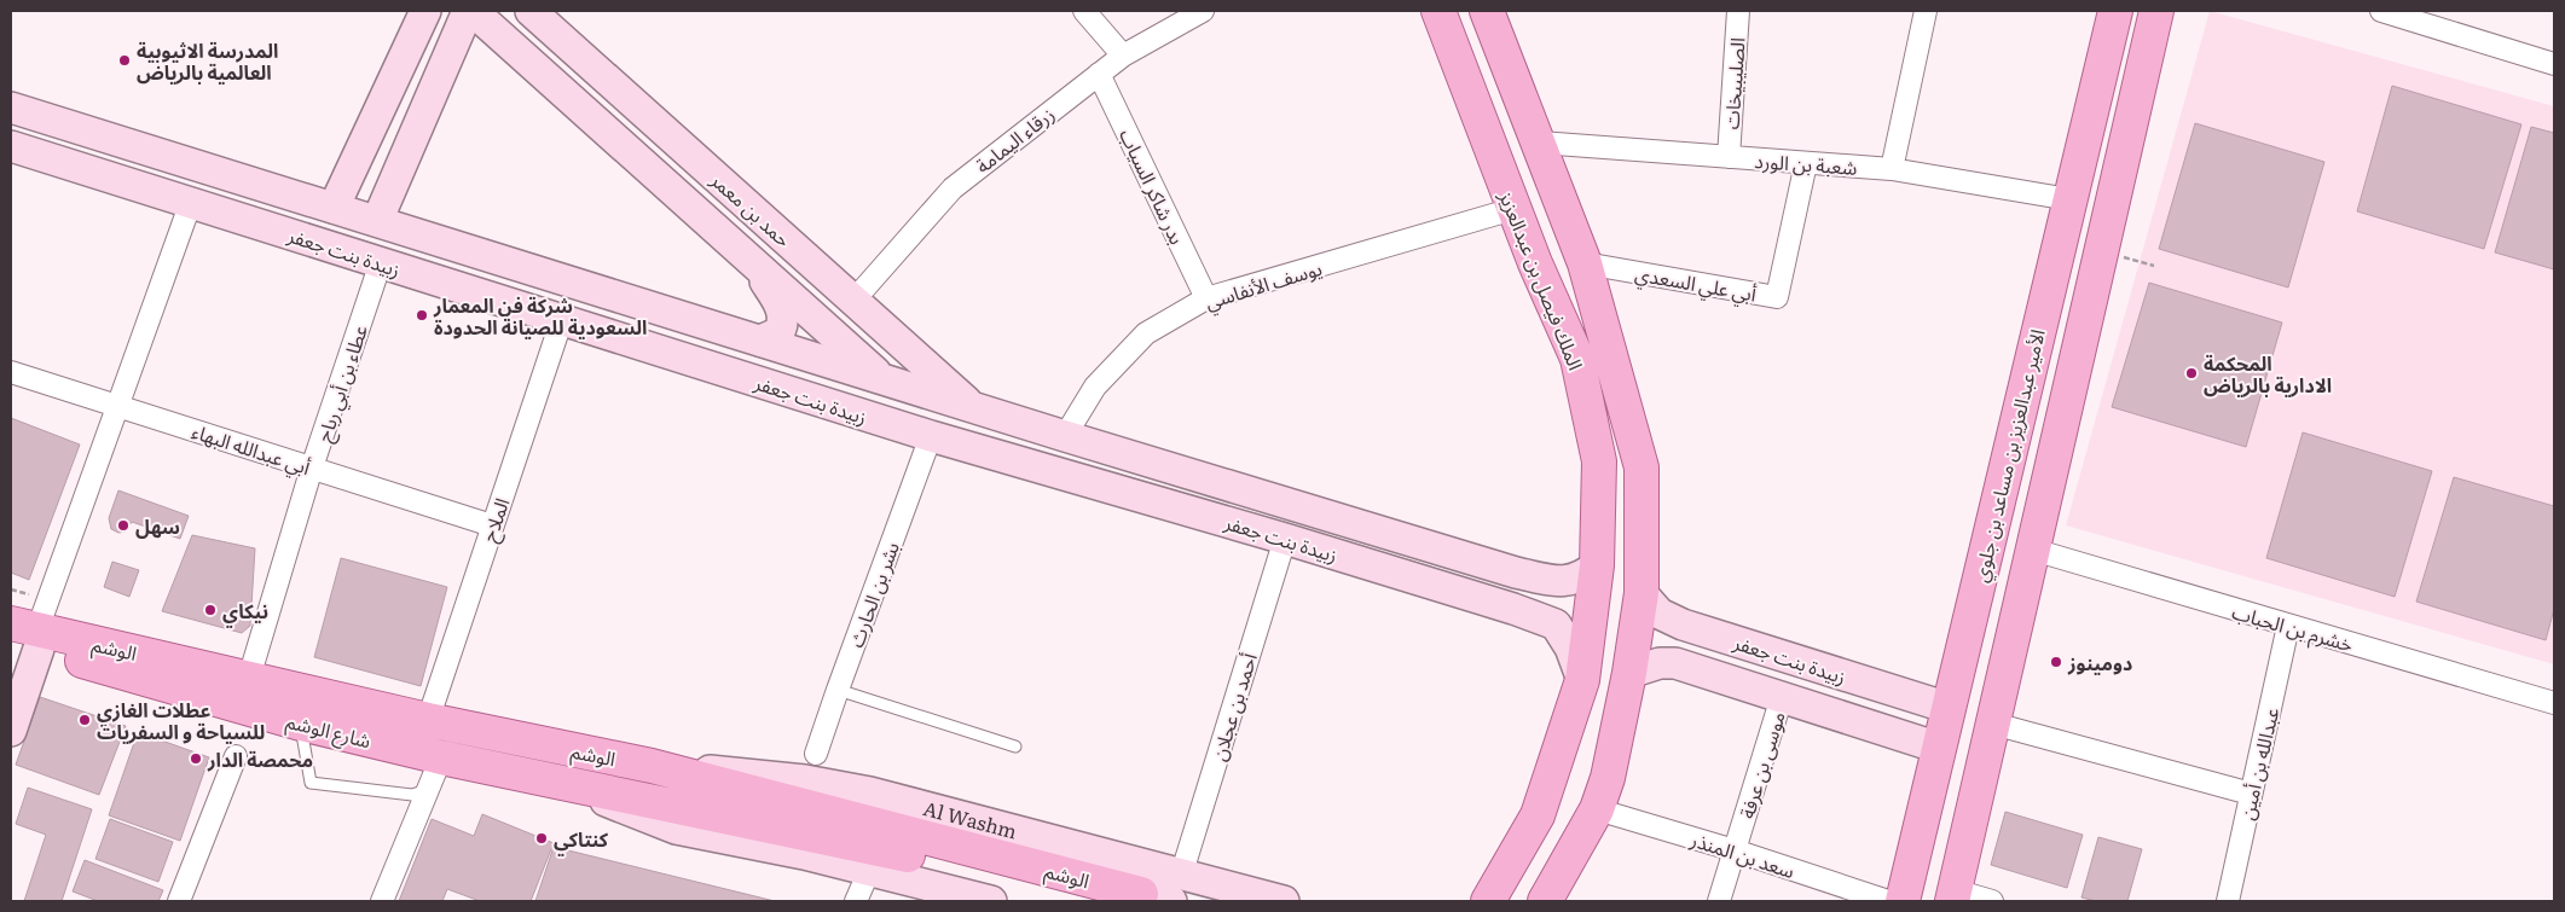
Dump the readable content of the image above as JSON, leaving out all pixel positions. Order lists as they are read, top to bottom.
{
  "streets": {
    "main road": [
      "الملك فيصل بن عبدالعزيز",
      "الأمير عبدالعزيز بن مساعد بن جلوي",
      "الوشم",
      "شارع الوشم"
    ],
    "street": [
      "الصليبيخات",
      "زرقاء اليمامة",
      "شعبة بن الورد",
      "بدر شاكر السياب",
      "حمد بن معمر",
      "زبيدة بنت جعفر",
      "أبي علي السعدي",
      "يوسف الأنفاسي",
      "عطاء بن أبي رباح",
      "أبي عبدالله البهاء",
      "الملاح",
      "بشر بن الحارث",
      "خشرم بن الحباب",
      "أحمد بن عجلان",
      "عبدالله بن أمين",
      "موسى بن عرفة",
      "Al Washm",
      "سعد بن المنذر"
    ]
  },
  "crossings": [
    ["الصليبيخات", "شعبة بن الورد"],
    ["زرقاء اليمامة", "بدر شاكر السياب"],
    ["زرقاء اليمامة", "حمد بن معمر"],
    ["شعبة بن الورد", "الملك فيصل بن عبدالعزيز"],
    ["شعبة بن الورد", "أبي علي السعدي"],
    ["شعبة بن الورد", "الأمير عبدالعزيز بن مساعد بن جلوي"],
    ["بدر شاكر السياب", "يوسف الأنفاسي"],
    ["حمد بن معمر", "زبيدة بنت جعفر"],
    ["زبيدة بنت جعفر", "الملك فيصل بن عبدالعزيز"],
    ["زبيدة بنت جعفر", "يوسف الأنفاسي"],
    ["زبيدة بنت جعفر", "عطاء بن أبي رباح"],
    ["زبيدة بنت جعفر", "الأمير عبدالعزيز بن مساعد بن جلوي"],
    ["زبيدة بنت جعفر", "الملاح"],
    ["زبيدة بنت جعفر", "بشر بن الحارث"],
    ["زبيدة بنت جعفر", "أحمد بن عجلان"],
    ["زبيدة بنت جعفر", "موسى بن عرفة"],
    ["الملك فيصل بن عبدالعزيز", "أبي علي السعدي"],
    ["الملك فيصل بن عبدالعزيز", "يوسف الأنفاسي"],
    ["الملك فيصل بن عبدالعزيز", "سعد بن المنذر"],
    ["عطاء بن أبي رباح", "أبي عبدالله البهاء"],
    ["عطاء بن أبي رباح", "الوشم"],
    ["أبي عبدالله البهاء", "الملاح"],
    ["الملاح", "الوشم"],
    ["خشرم بن الحباب", "عبدالله بن أمين"],
    ["الوشم", "أحمد بن عجلان"],
    ["الوشم", "شارع الوشم"],
    ["الوشم", "Al Washm"],
    ["أحمد بن عجلان", "Al Washm"],
    ["موسى بن عرفة", "سعد بن المنذر"]
  ],
  "places": [
    "المدرسة الاثيوبية العالمية بالرياض",
    "شركة فن المعمار السعودية للصيانة الحدودة",
    "المحكمة الادارية بالرياض",
    "سهل",
    "نيكاي",
    "دومينوز",
    "عطلات الغازي للسياحة و السفريات",
    "محمصة الدار",
    "كنتاكي"
  ]
}
